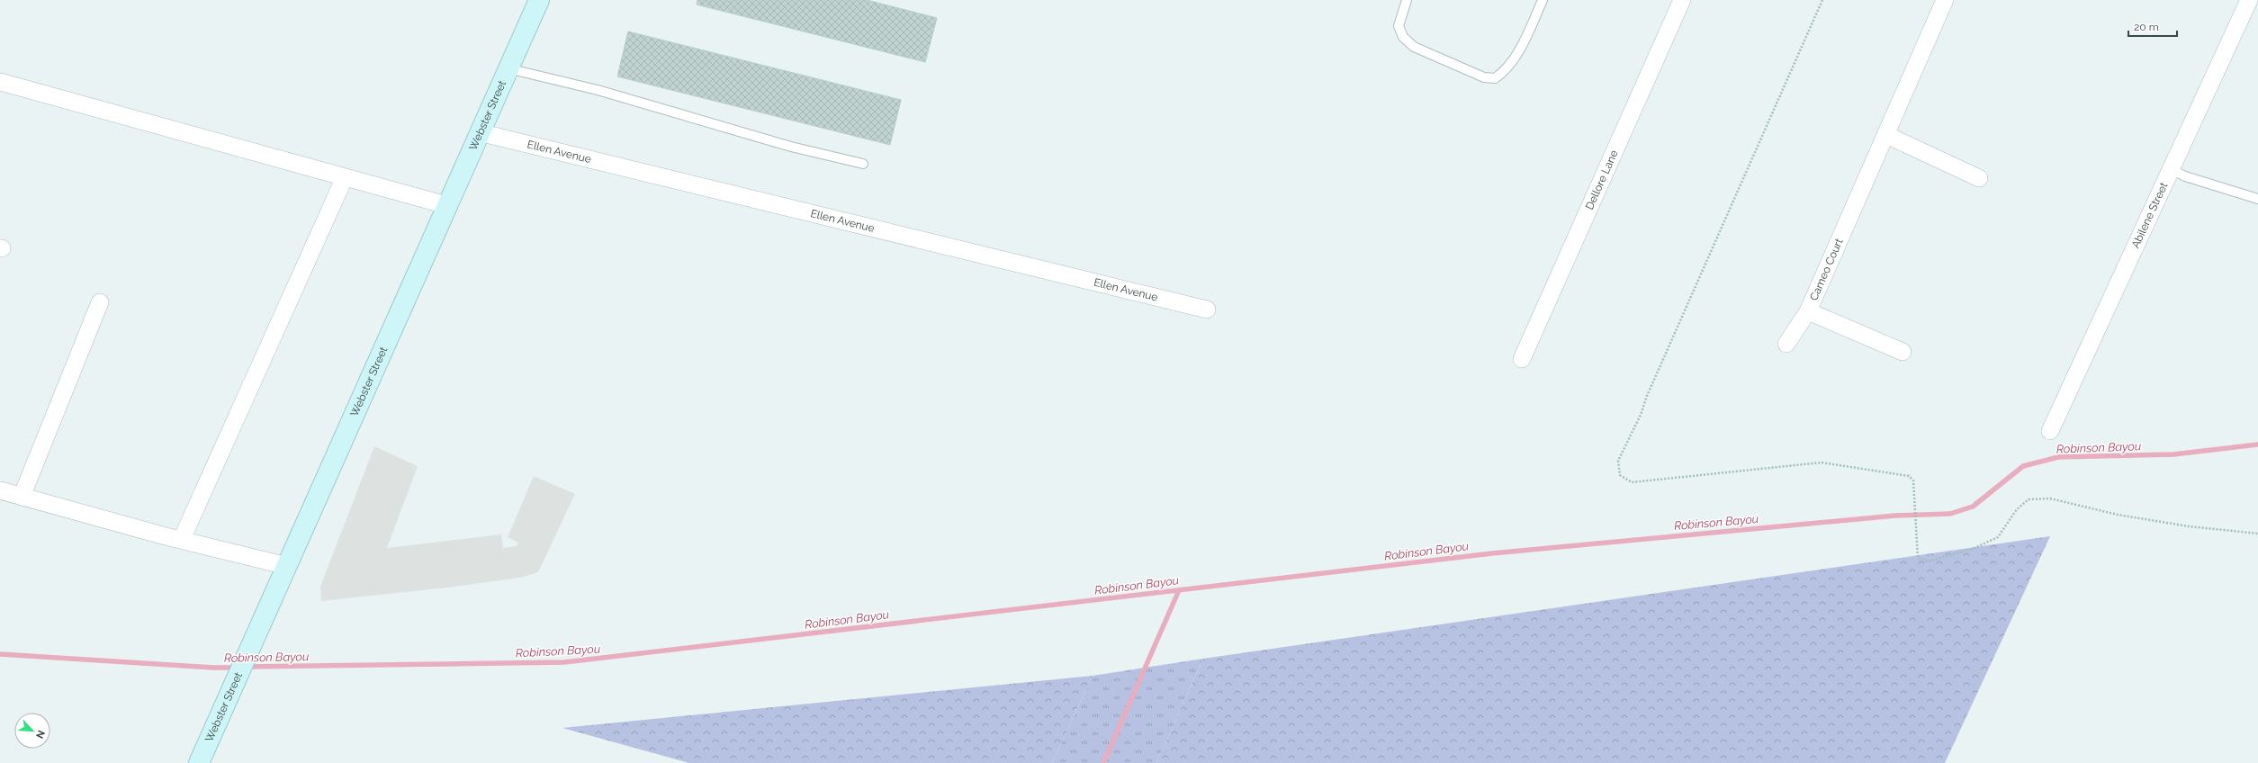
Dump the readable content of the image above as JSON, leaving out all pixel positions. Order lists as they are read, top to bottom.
{
  "streets": {
    "street": [
      "Webster Street",
      "Ellen Avenue",
      "Dellore Lane",
      "Abilene Street",
      "Cameo Court"
    ]
  },
  "crossings": [
    ["Webster Street", "Ellen Avenue"]
  ],
  "water": ["Robinson Bayou"],
  "scale_bar": "20 m",
  "north": "bottom right"
}
